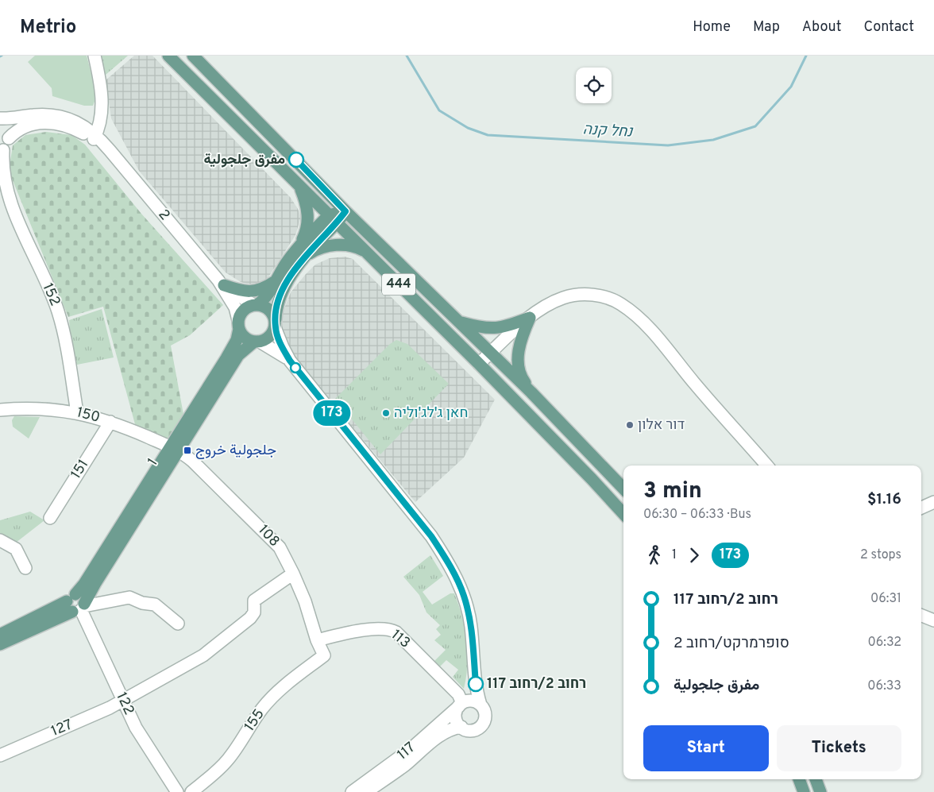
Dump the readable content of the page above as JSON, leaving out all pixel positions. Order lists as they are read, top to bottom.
{
  "streets": {
    "main road": ["444", "1"],
    "street": [
      "2",
      "152",
      "150",
      "151",
      "108",
      "113",
      "122",
      "155",
      "127",
      "117"
    ]
  },
  "crossings": [
    ["2", "1"],
    ["152", "150"],
    ["150", "1"],
    ["150", "151"],
    ["150", "108"],
    ["1", "108"],
    ["1", "122"],
    ["108", "113"],
    ["108", "155"],
    ["108", "127"],
    ["113", "117"],
    ["122", "127"]
  ],
  "water": ["נחל קנה"],
  "places": {
    "other": [
      "مفرق جلجولية",
      "חאן ג'לג'וליה",
      "דור אלון",
      "רחוב 2/רחוב 117"
    ],
    "transit": ["جلجولية خروج"]
  },
  "lines": ["bus line 173"],
  "page": {
    "header": "Metrio",
    "nav": [
      "Home",
      "Map",
      "About",
      "Contact"
    ],
    "on_map": "173",
    "heading": ["3 min", "06:30 – 06:33 · Bus", "$1.16"],
    "legs": ["1", "173", "2 stops"],
    "list": [
      {
        "name": "רחוב 2/רחוב 117",
        "value": "06:31"
      },
      {
        "name": "סופרמרקט/רחוב 2",
        "value": "06:32"
      },
      {
        "name": "مفرق جلجولية",
        "value": "06:33"
      }
    ],
    "buttons": ["Start", "Tickets"]
  }
}
